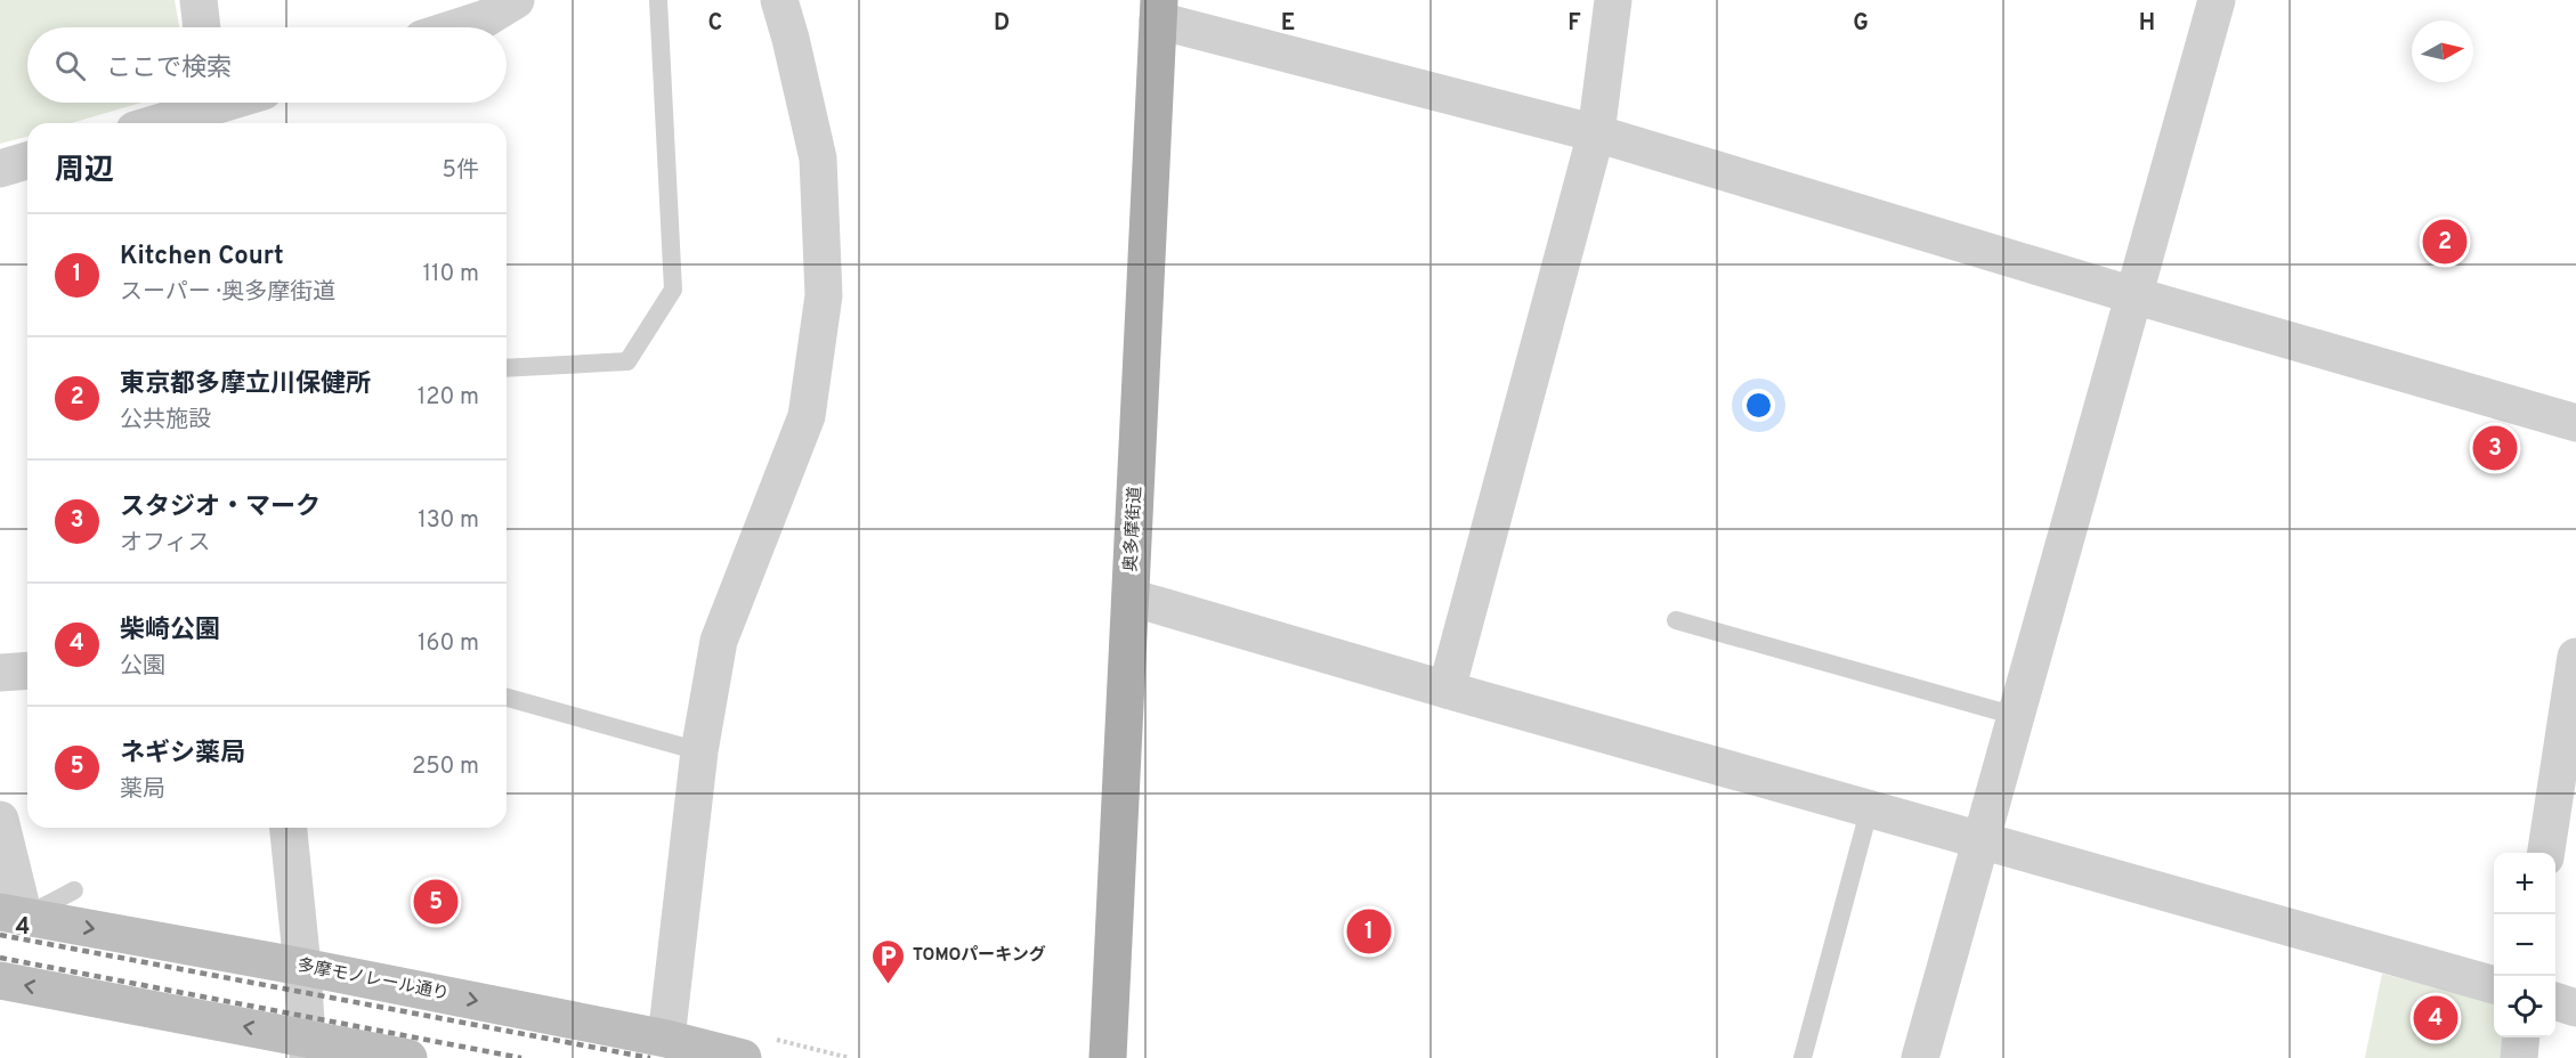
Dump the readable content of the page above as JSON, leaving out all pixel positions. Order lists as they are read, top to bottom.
{
  "streets": {
    "main road": ["奥多摩街道", "多摩モノレール通り"]
  },
  "places": {
    "parking": ["TOMOパーキング"]
  },
  "north": "right",
  "page": {
    "search": "ここで検索",
    "heading": ["周辺", "5件"],
    "list": [
      {
        "mark": "1",
        "name": "Kitchen Court",
        "note": "スーパー · 奥多摩街道",
        "value": "110 m"
      },
      {
        "mark": "2",
        "name": "東京都多摩立川保健所",
        "note": "公共施設",
        "value": "120 m"
      },
      {
        "mark": "3",
        "name": "スタジオ・マーク",
        "note": "オフィス",
        "value": "130 m"
      },
      {
        "mark": "4",
        "name": "柴崎公園",
        "note": "公園",
        "value": "160 m"
      },
      {
        "mark": "5",
        "name": "ネギシ薬局",
        "note": "薬局",
        "value": "250 m"
      }
    ],
    "pins": [
      "2",
      "3",
      "5",
      "1",
      "4"
    ],
    "map_buttons": ["+", "−"]
  },
  "grid": {
    "columns": [
      "C",
      "D",
      "E",
      "F",
      "G",
      "H"
    ],
    "rows": ["4"]
  }
}
